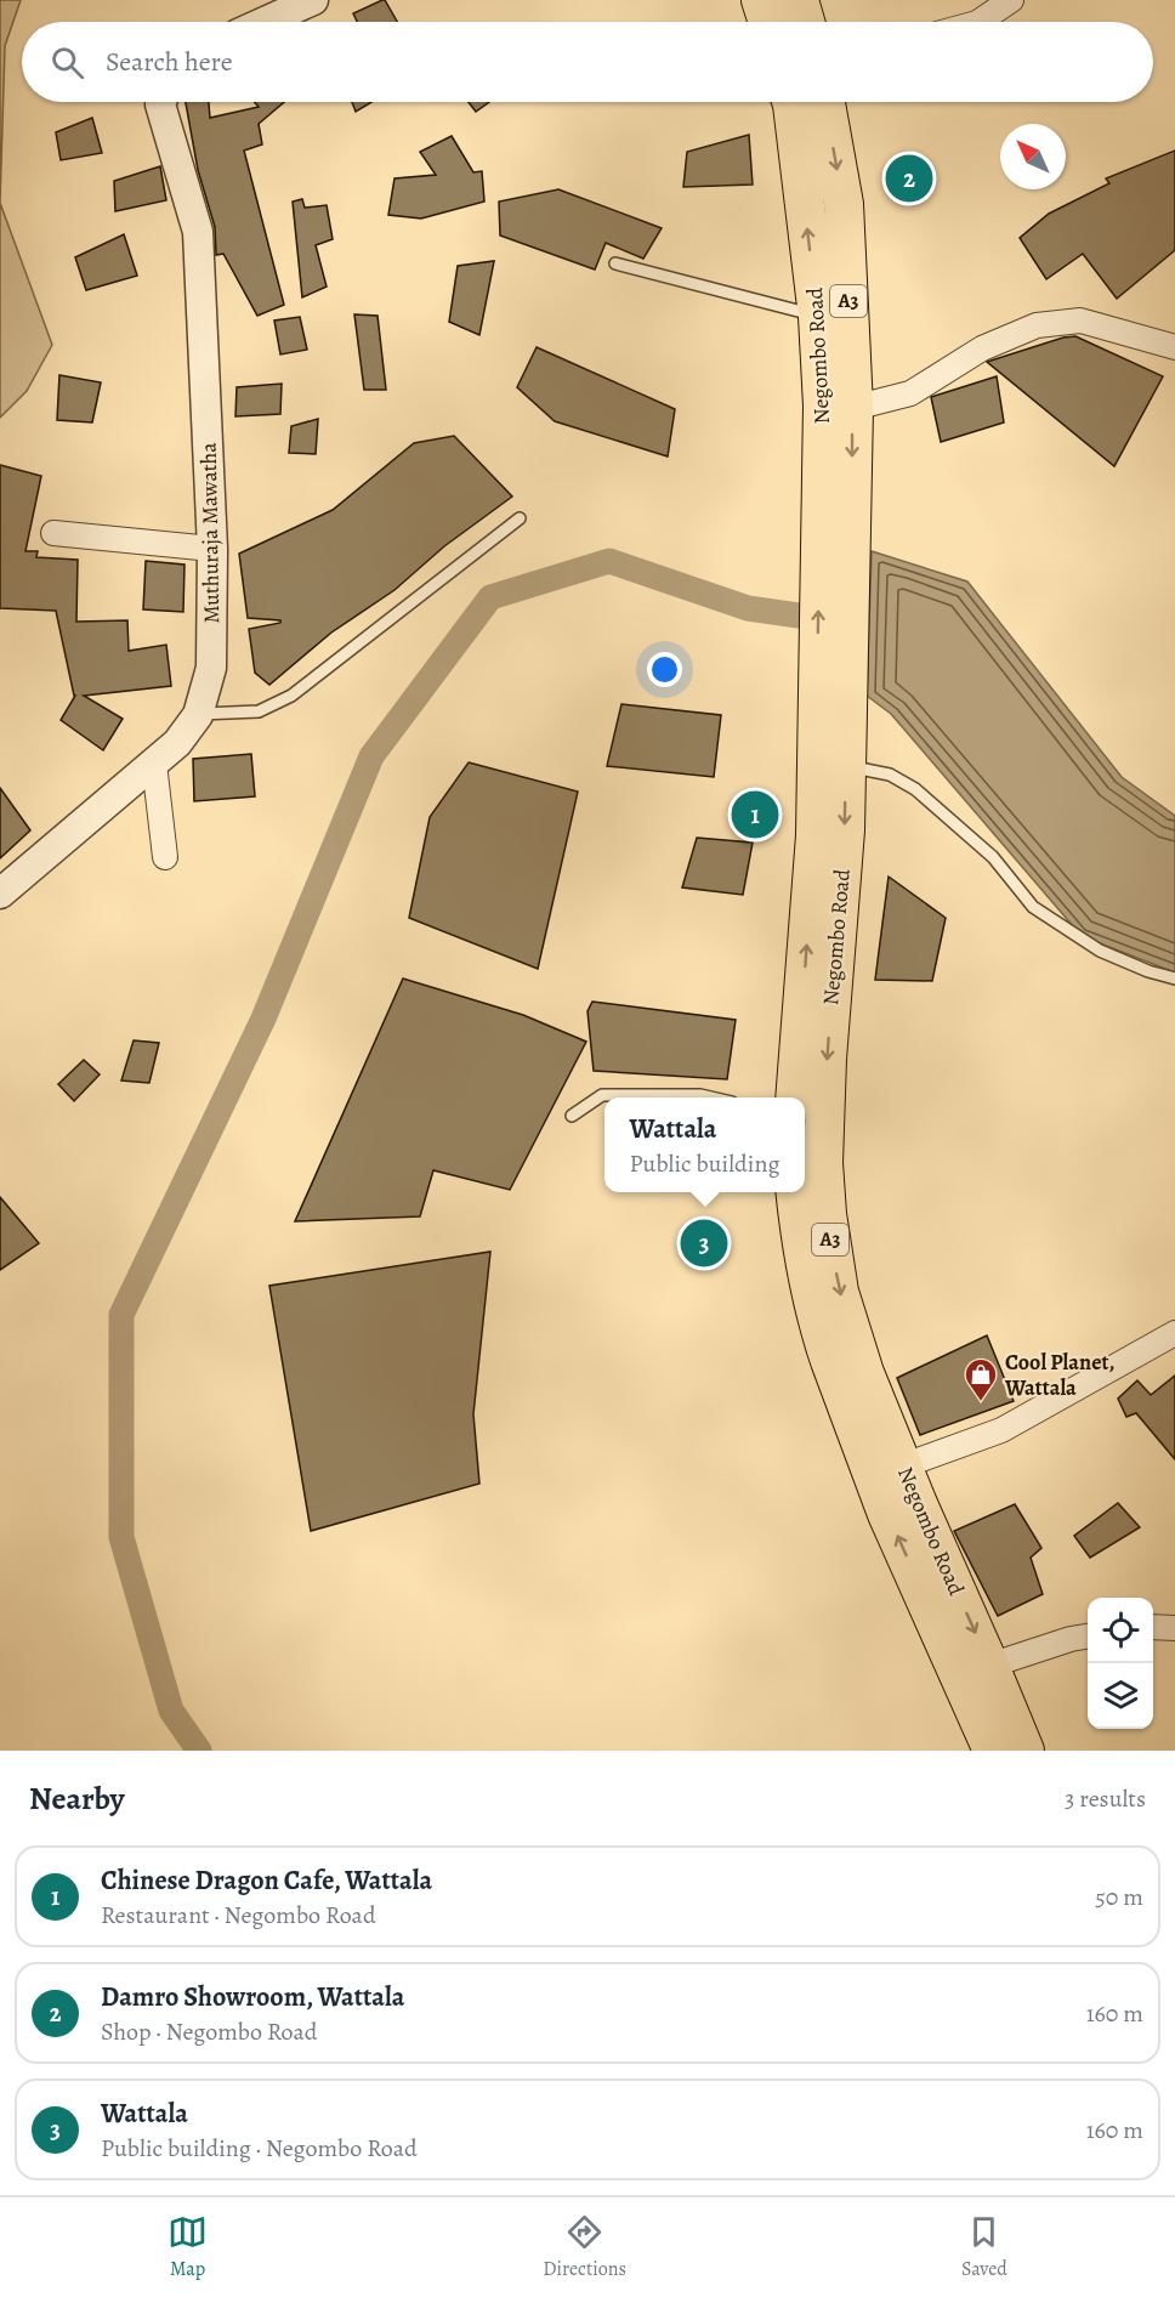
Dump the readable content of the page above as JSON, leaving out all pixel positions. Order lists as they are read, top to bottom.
{
  "streets": {
    "highway": ["A3", "Negombo Road"],
    "street": ["Muthuraja Mawatha"]
  },
  "places": {
    "shop": ["Cool Planet, Wattala"]
  },
  "north": "top left",
  "page": {
    "search": "Search here",
    "pins": ["2", "1", "3"],
    "popup": ["Wattala", "Public building"],
    "heading": ["Nearby", "3 results"],
    "list": [
      {
        "mark": "1",
        "name": "Chinese Dragon Cafe, Wattala",
        "note": "Restaurant · Negombo Road",
        "value": "50 m"
      },
      {
        "mark": "2",
        "name": "Damro Showroom, Wattala",
        "note": "Shop · Negombo Road",
        "value": "160 m"
      },
      {
        "mark": "3",
        "name": "Wattala",
        "note": "Public building · Negombo Road",
        "value": "160 m"
      }
    ],
    "nav": ["Map", "Directions", "Saved"]
  }
}
